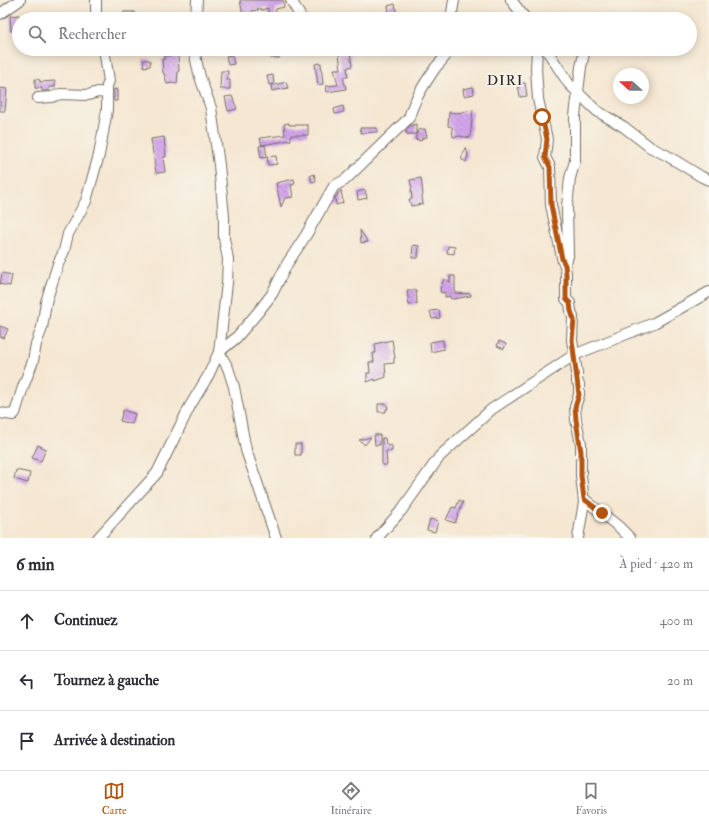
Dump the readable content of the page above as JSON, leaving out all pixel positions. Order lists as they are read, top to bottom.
{
  "districts": ["DIRI"],
  "north": "left",
  "page": {
    "search": "Rechercher",
    "heading": ["6 min", "À pied · 420 m"],
    "list": [
      ["Continuez", "400 m"],
      ["Tournez à gauche", "20 m"],
      "Arrivée à destination"
    ],
    "nav": ["Carte", "Itinéraire", "Favoris"]
  }
}
